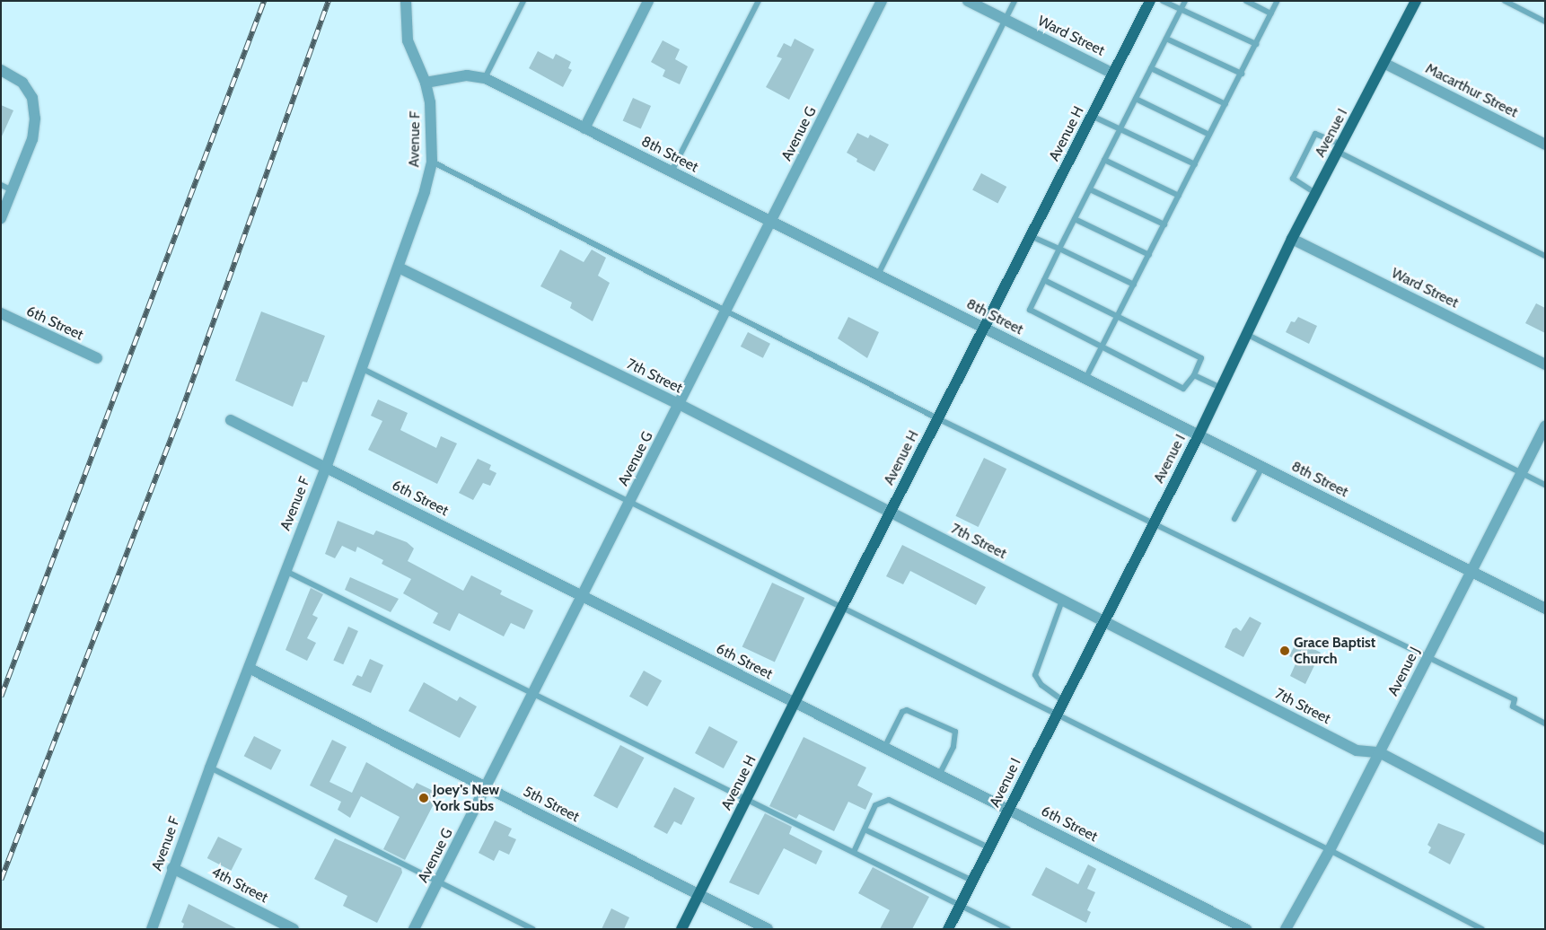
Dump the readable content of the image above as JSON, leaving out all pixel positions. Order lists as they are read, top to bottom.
{
  "streets": {
    "main road": ["Avenue I", "Avenue H"],
    "street": [
      "Ward Street",
      "Macarthur Street",
      "Avenue G",
      "Avenue F",
      "8th Street",
      "6th Street",
      "7th Street",
      "Avenue J",
      "5th Street",
      "4th Street"
    ]
  },
  "crossings": [
    ["Ward Street", "Avenue I"],
    ["Ward Street", "Avenue H"],
    ["Macarthur Street", "Avenue I"],
    ["Avenue I", "8th Street"],
    ["Avenue I", "6th Street"],
    ["Avenue I", "7th Street"],
    ["Avenue G", "8th Street"],
    ["Avenue G", "6th Street"],
    ["Avenue G", "7th Street"],
    ["Avenue G", "5th Street"],
    ["Avenue H", "8th Street"],
    ["Avenue H", "6th Street"],
    ["Avenue H", "7th Street"],
    ["Avenue H", "5th Street"],
    ["Avenue F", "8th Street"],
    ["Avenue F", "6th Street"],
    ["Avenue F", "7th Street"],
    ["Avenue F", "5th Street"],
    ["Avenue F", "4th Street"],
    ["8th Street", "Avenue J"],
    ["7th Street", "Avenue J"]
  ],
  "places": ["Grace Baptist Church", "Joey's New York Subs"]
}
